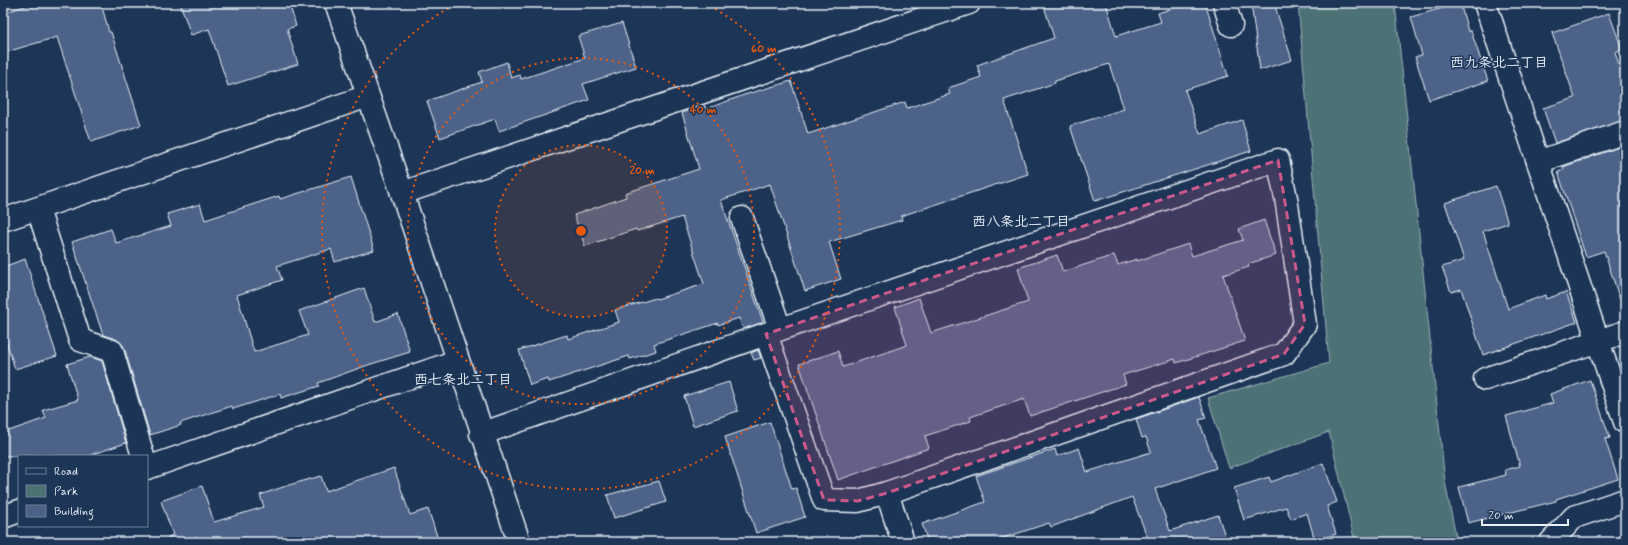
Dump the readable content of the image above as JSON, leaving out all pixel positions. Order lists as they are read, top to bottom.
{
  "districts": ["西九条北二丁目", "西八条北二丁目", "西七条北二丁目"],
  "legend": ["Road", "Park", "Building"],
  "scale_bar": "20 m",
  "rings": ["60 m", "40 m", "20 m"]
}
